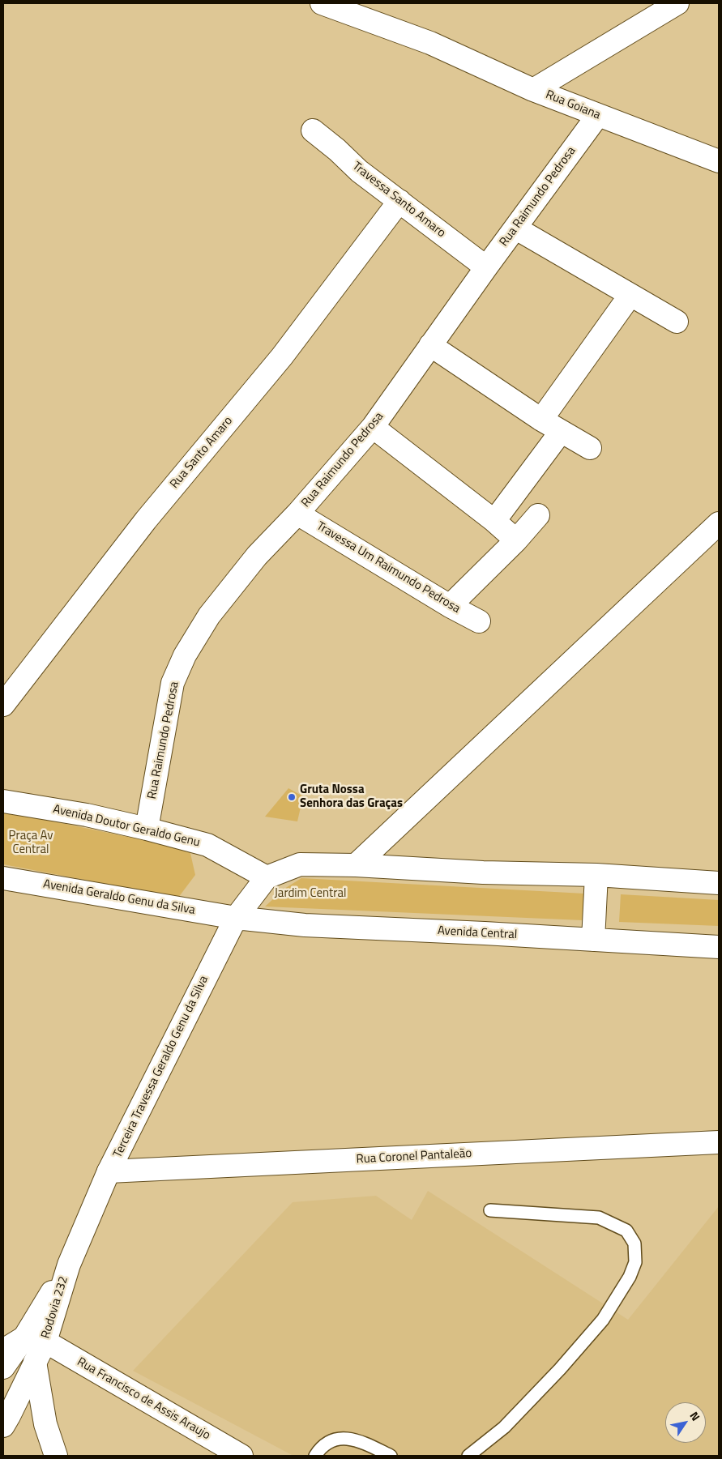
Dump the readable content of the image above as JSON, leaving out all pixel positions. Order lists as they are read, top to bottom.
{
  "streets": {
    "main road": [
      "Rua Goiana",
      "Rua Raimundo Pedrosa",
      "Travessa Santo Amaro",
      "Rua Santo Amaro",
      "Travessa Um Raimundo Pedrosa",
      "Avenida Doutor Geraldo Genu",
      "Avenida Geraldo Genu da Silva",
      "Avenida Central",
      "Terceira Travessa Geraldo Genu da Silva",
      "Rua Coronel Pantaleão",
      "Rodovia 232",
      "Rua Francisco de Assis Araujo"
    ]
  },
  "crossings": [
    ["Rua Goiana", "Rua Raimundo Pedrosa"],
    ["Rua Raimundo Pedrosa", "Travessa Santo Amaro"],
    ["Rua Raimundo Pedrosa", "Travessa Um Raimundo Pedrosa"],
    ["Rua Raimundo Pedrosa", "Avenida Doutor Geraldo Genu"],
    ["Travessa Santo Amaro", "Rua Santo Amaro"],
    ["Avenida Doutor Geraldo Genu", "Terceira Travessa Geraldo Genu da Silva"],
    ["Avenida Geraldo Genu da Silva", "Avenida Central"],
    ["Avenida Geraldo Genu da Silva", "Terceira Travessa Geraldo Genu da Silva"],
    ["Avenida Central", "Terceira Travessa Geraldo Genu da Silva"],
    ["Terceira Travessa Geraldo Genu da Silva", "Rua Coronel Pantaleão"],
    ["Terceira Travessa Geraldo Genu da Silva", "Rodovia 232"],
    ["Rodovia 232", "Rua Francisco de Assis Araujo"]
  ],
  "parks": ["Praça Av Central", "Jardim Central"],
  "places": ["Gruta Nossa Senhora das Graças"],
  "north": "top right"
}
